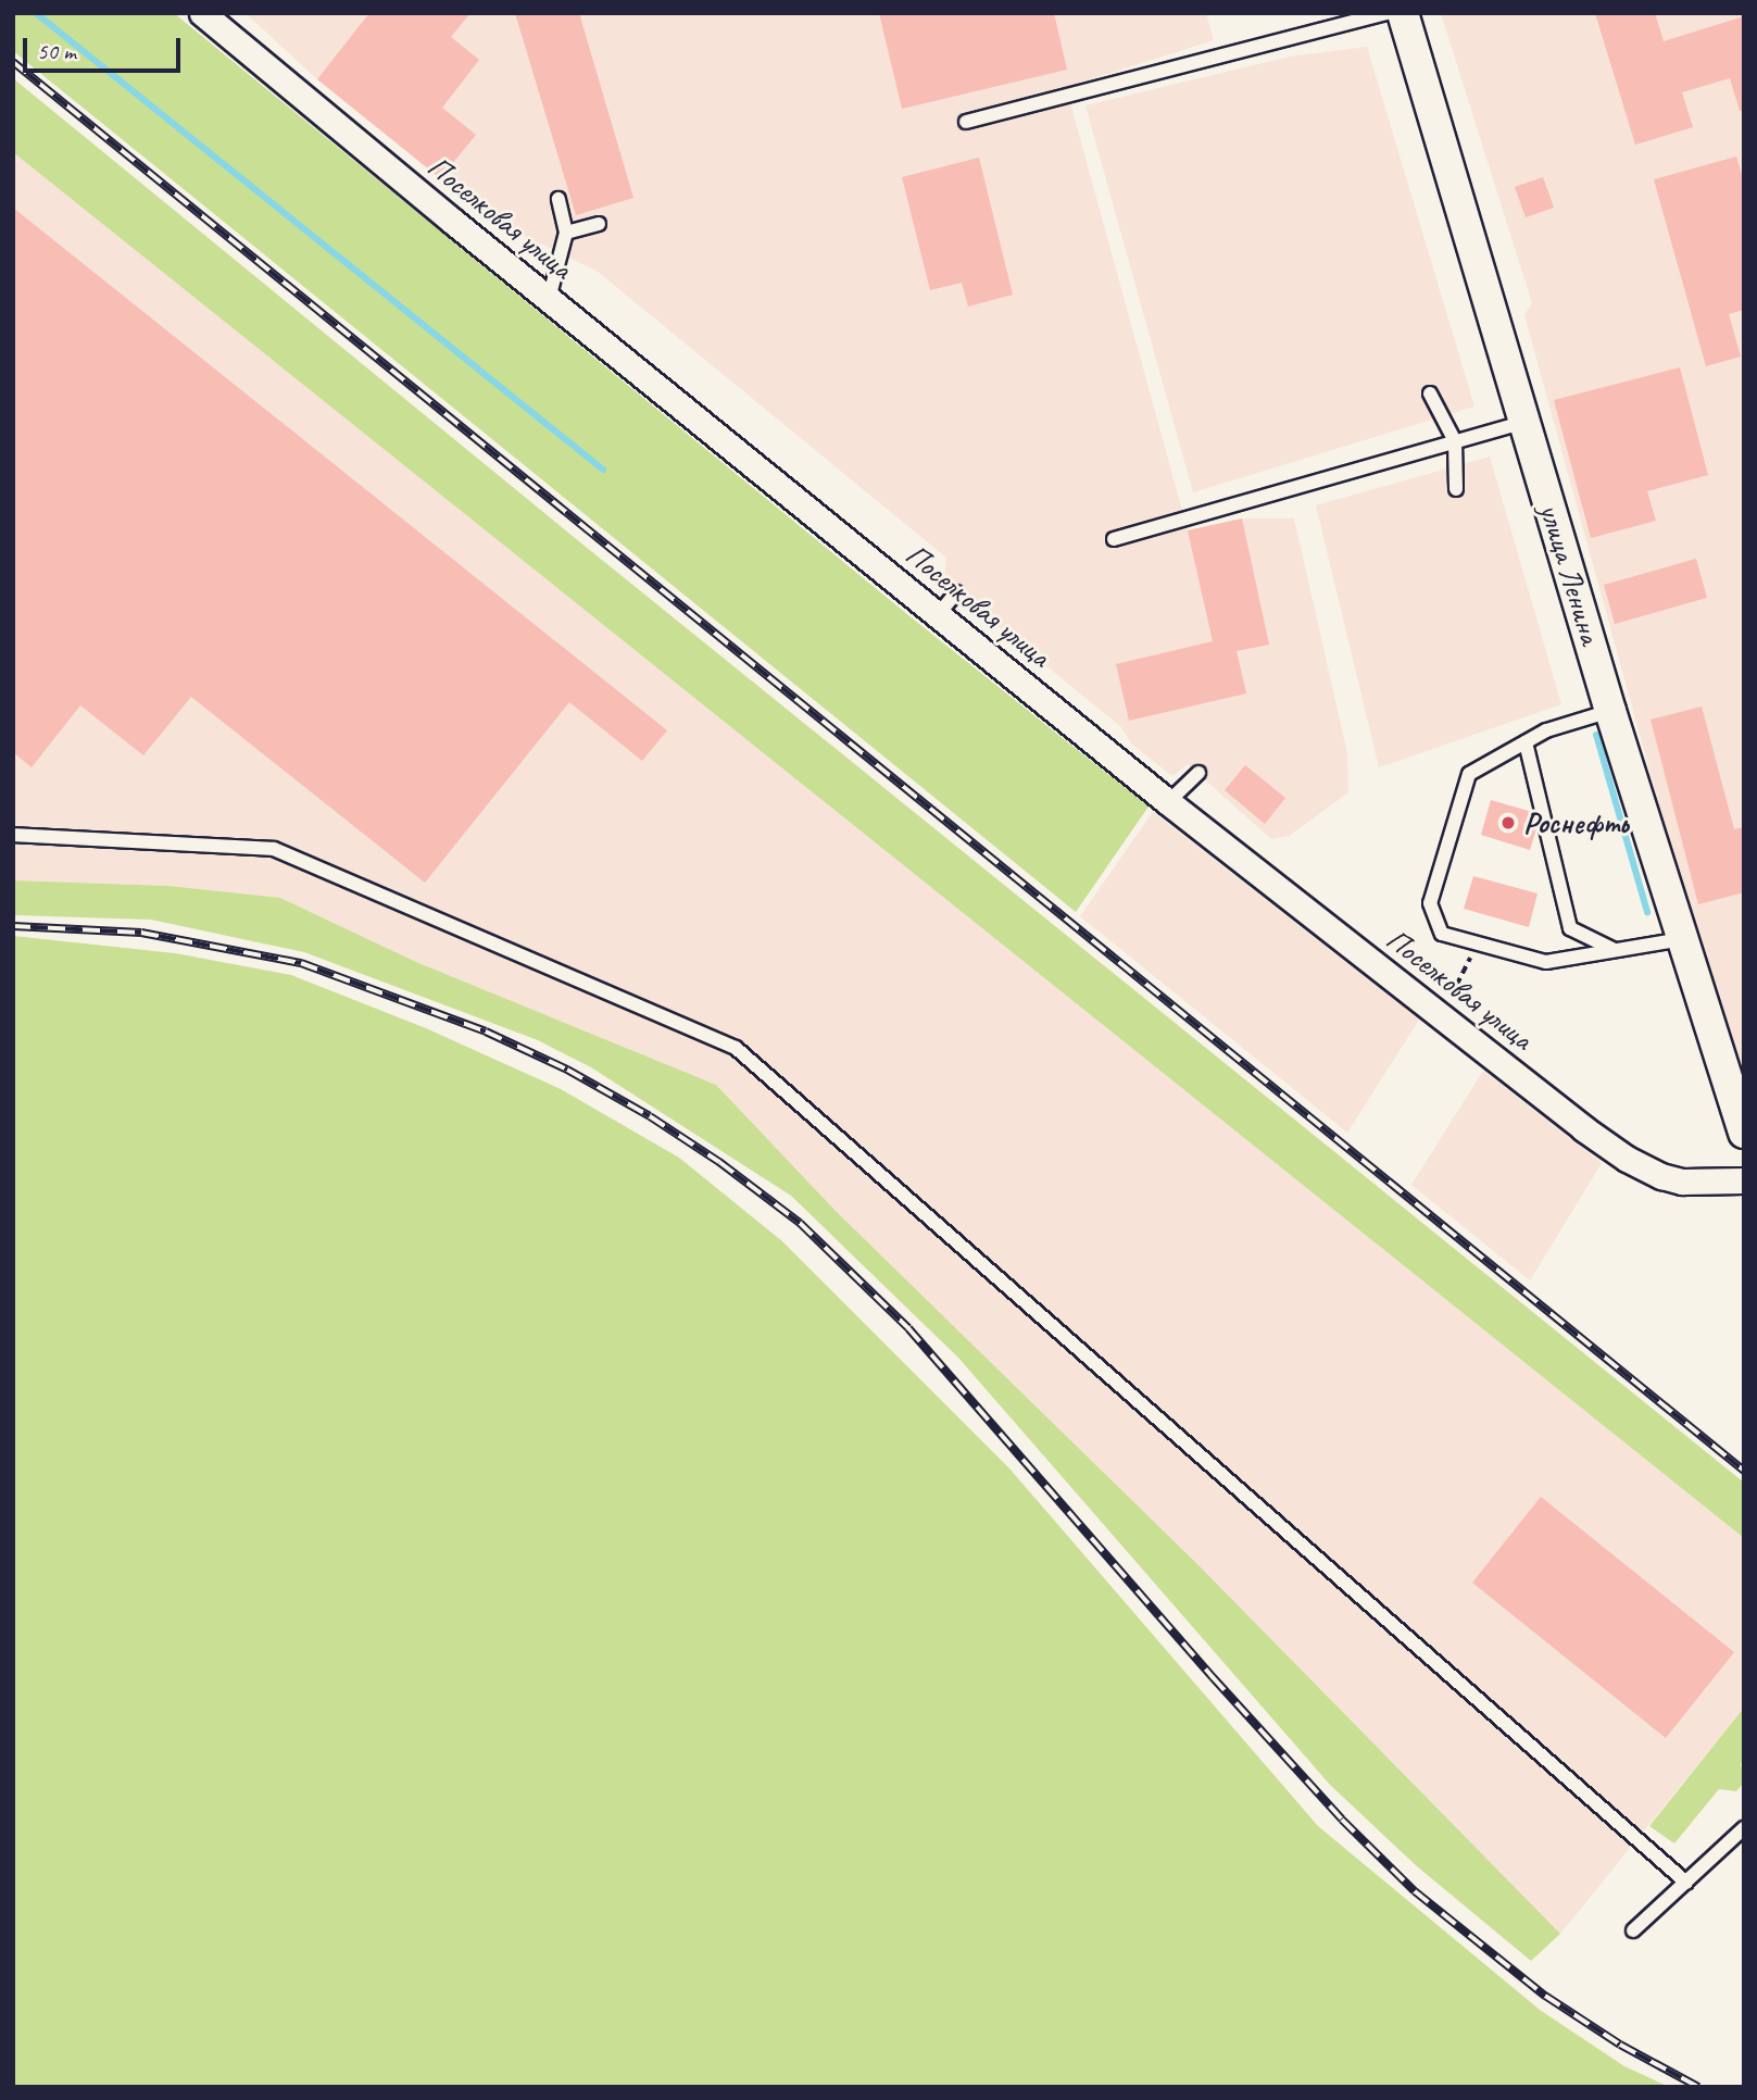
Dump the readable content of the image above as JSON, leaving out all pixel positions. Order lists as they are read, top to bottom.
{
  "streets": {
    "street": ["Поселковая улица", "улица Ленина"]
  },
  "places": ["Роснефть"],
  "scale_bar": "50 m"
}
